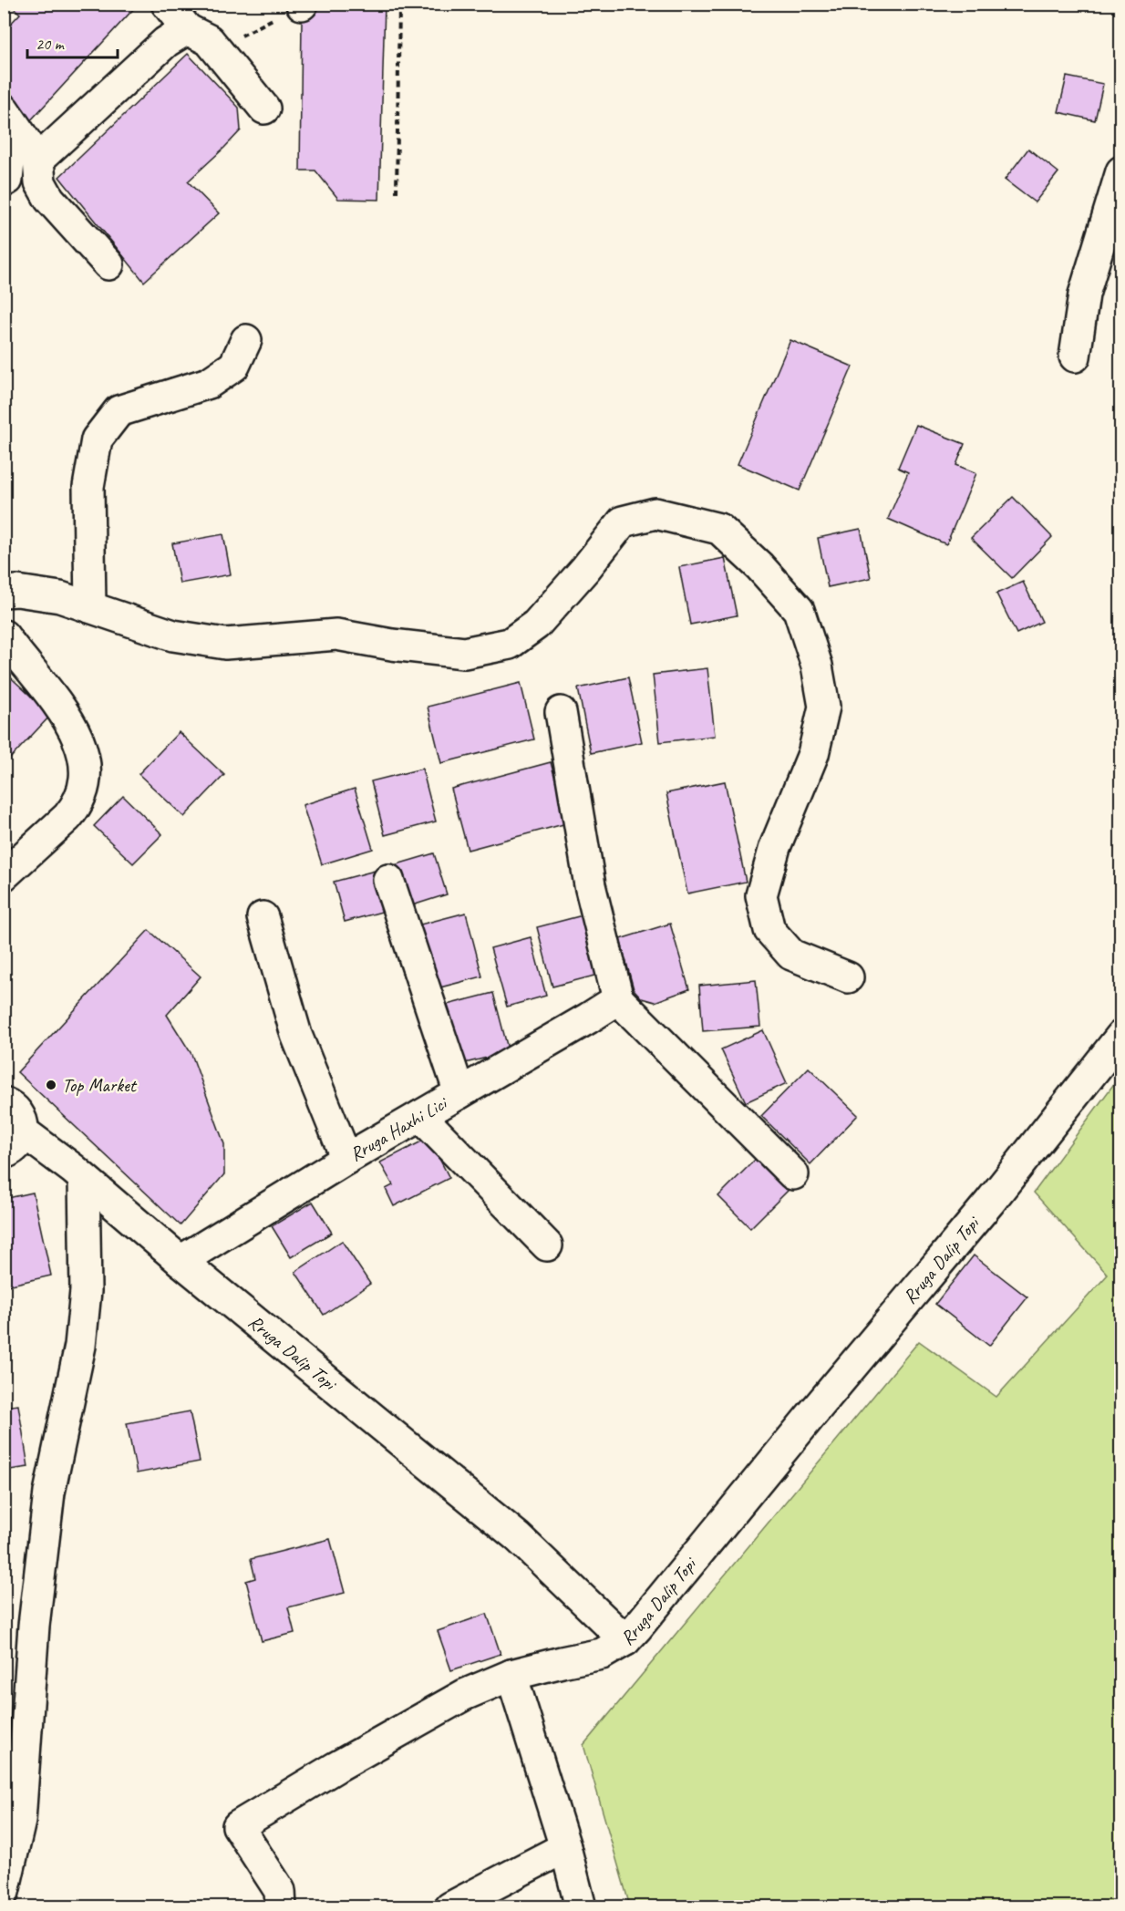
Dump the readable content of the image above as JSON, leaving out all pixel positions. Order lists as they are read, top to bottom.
{
  "streets": {
    "street": ["Rruga Haxhi Lici", "Rruga Dalip Topi"]
  },
  "crossings": [
    ["Rruga Haxhi Lici", "Rruga Dalip Topi"]
  ],
  "places": ["Top Market"],
  "scale_bar": "20 m"
}
